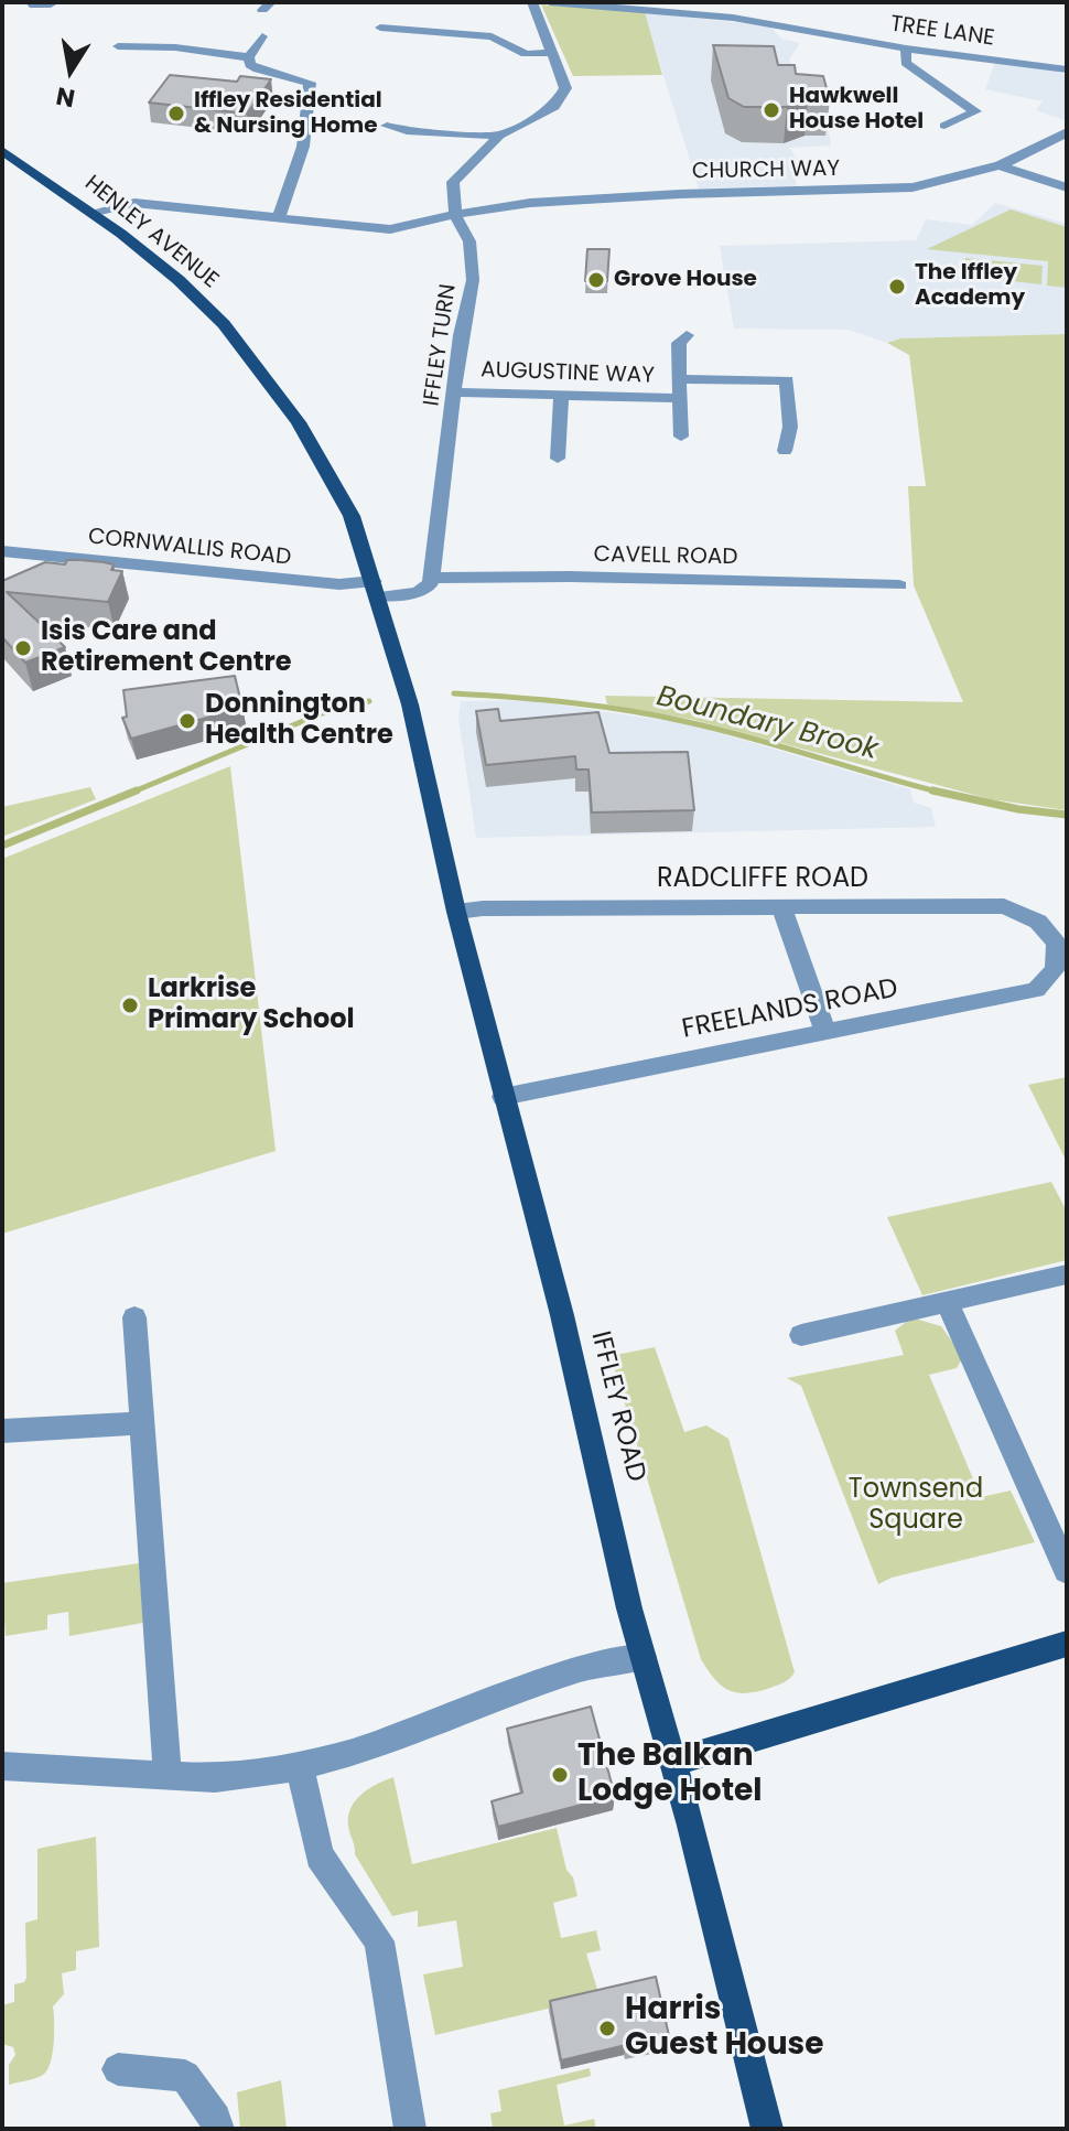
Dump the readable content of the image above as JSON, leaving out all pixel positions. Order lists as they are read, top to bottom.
{
  "streets": {
    "main road": ["HENLEY AVENUE", "IFFLEY ROAD"],
    "street": [
      "TREE LANE",
      "CHURCH WAY",
      "IFFLEY TURN",
      "AUGUSTINE WAY",
      "CORNWALLIS ROAD",
      "CAVELL ROAD",
      "RADCLIFFE ROAD",
      "FREELANDS ROAD"
    ]
  },
  "crossings": [
    ["CHURCH WAY", "IFFLEY TURN"],
    ["HENLEY AVENUE", "CORNWALLIS ROAD"],
    ["HENLEY AVENUE", "IFFLEY ROAD"],
    ["IFFLEY TURN", "AUGUSTINE WAY"],
    ["IFFLEY TURN", "CAVELL ROAD"],
    ["RADCLIFFE ROAD", "FREELANDS ROAD"],
    ["RADCLIFFE ROAD", "IFFLEY ROAD"],
    ["FREELANDS ROAD", "IFFLEY ROAD"]
  ],
  "water": ["Boundary Brook"],
  "parks": ["Townsend Square"],
  "places": [
    "Hawkwell House Hotel",
    "Iffley Residential & Nursing Home",
    "Grove House",
    "The Iffley Academy",
    "Isis Care and Retirement Centre",
    "Donnington Health Centre",
    "Larkrise Primary School",
    "The Balkan Lodge Hotel",
    "Harris Guest House"
  ],
  "north": "bottom"
}
